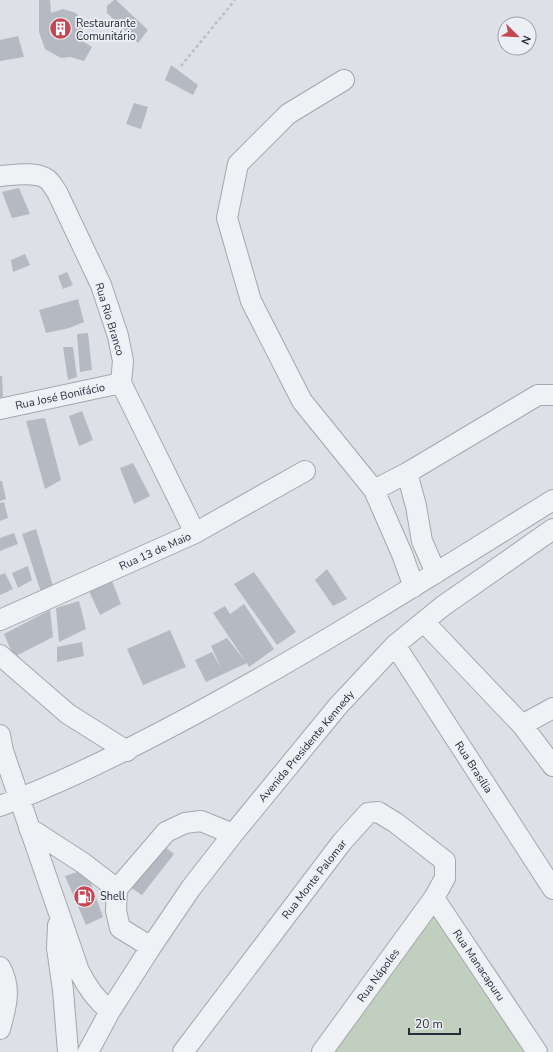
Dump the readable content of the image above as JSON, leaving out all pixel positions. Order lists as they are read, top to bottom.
{
  "streets": {
    "street": [
      "Rua Rio Branco",
      "Rua José Bonifácio",
      "Rua 13 de Maio",
      "Avenida Presidente Kennedy",
      "Rua Brasília",
      "Rua Monte Palomar",
      "Rua Manacapuru",
      "Rua Nápoles"
    ]
  },
  "crossings": [
    ["Rua Rio Branco", "Rua José Bonifácio"],
    ["Avenida Presidente Kennedy", "Rua Brasília"],
    ["Rua Monte Palomar", "Rua Manacapuru"],
    ["Rua Monte Palomar", "Rua Nápoles"],
    ["Rua Manacapuru", "Rua Nápoles"]
  ],
  "places": {
    "building": ["Restaurante Comunitário"],
    "fuel station": ["Shell"]
  },
  "scale_bar": "20 m",
  "north": "bottom right"
}
